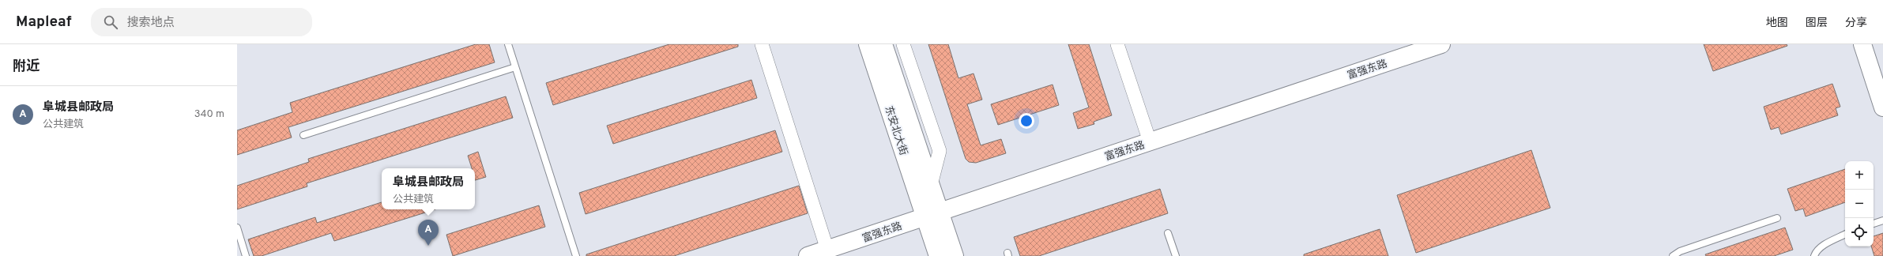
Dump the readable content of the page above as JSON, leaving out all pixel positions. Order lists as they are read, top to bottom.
{
  "streets": {
    "street": ["富强东路", "东安北大街"]
  },
  "crossings": [
    ["富强东路", "东安北大街"]
  ],
  "page": {
    "header": "Mapleaf",
    "search": "搜索地点",
    "nav": ["地图", "图层", "分享"],
    "heading": "附近",
    "list": [
      {
        "mark": "A",
        "name": "阜城县邮政局",
        "note": "公共建筑",
        "value": "340 m"
      }
    ],
    "map_buttons": ["+", "−"],
    "popup": ["阜城县邮政局", "公共建筑"],
    "pins": "A"
  }
}
